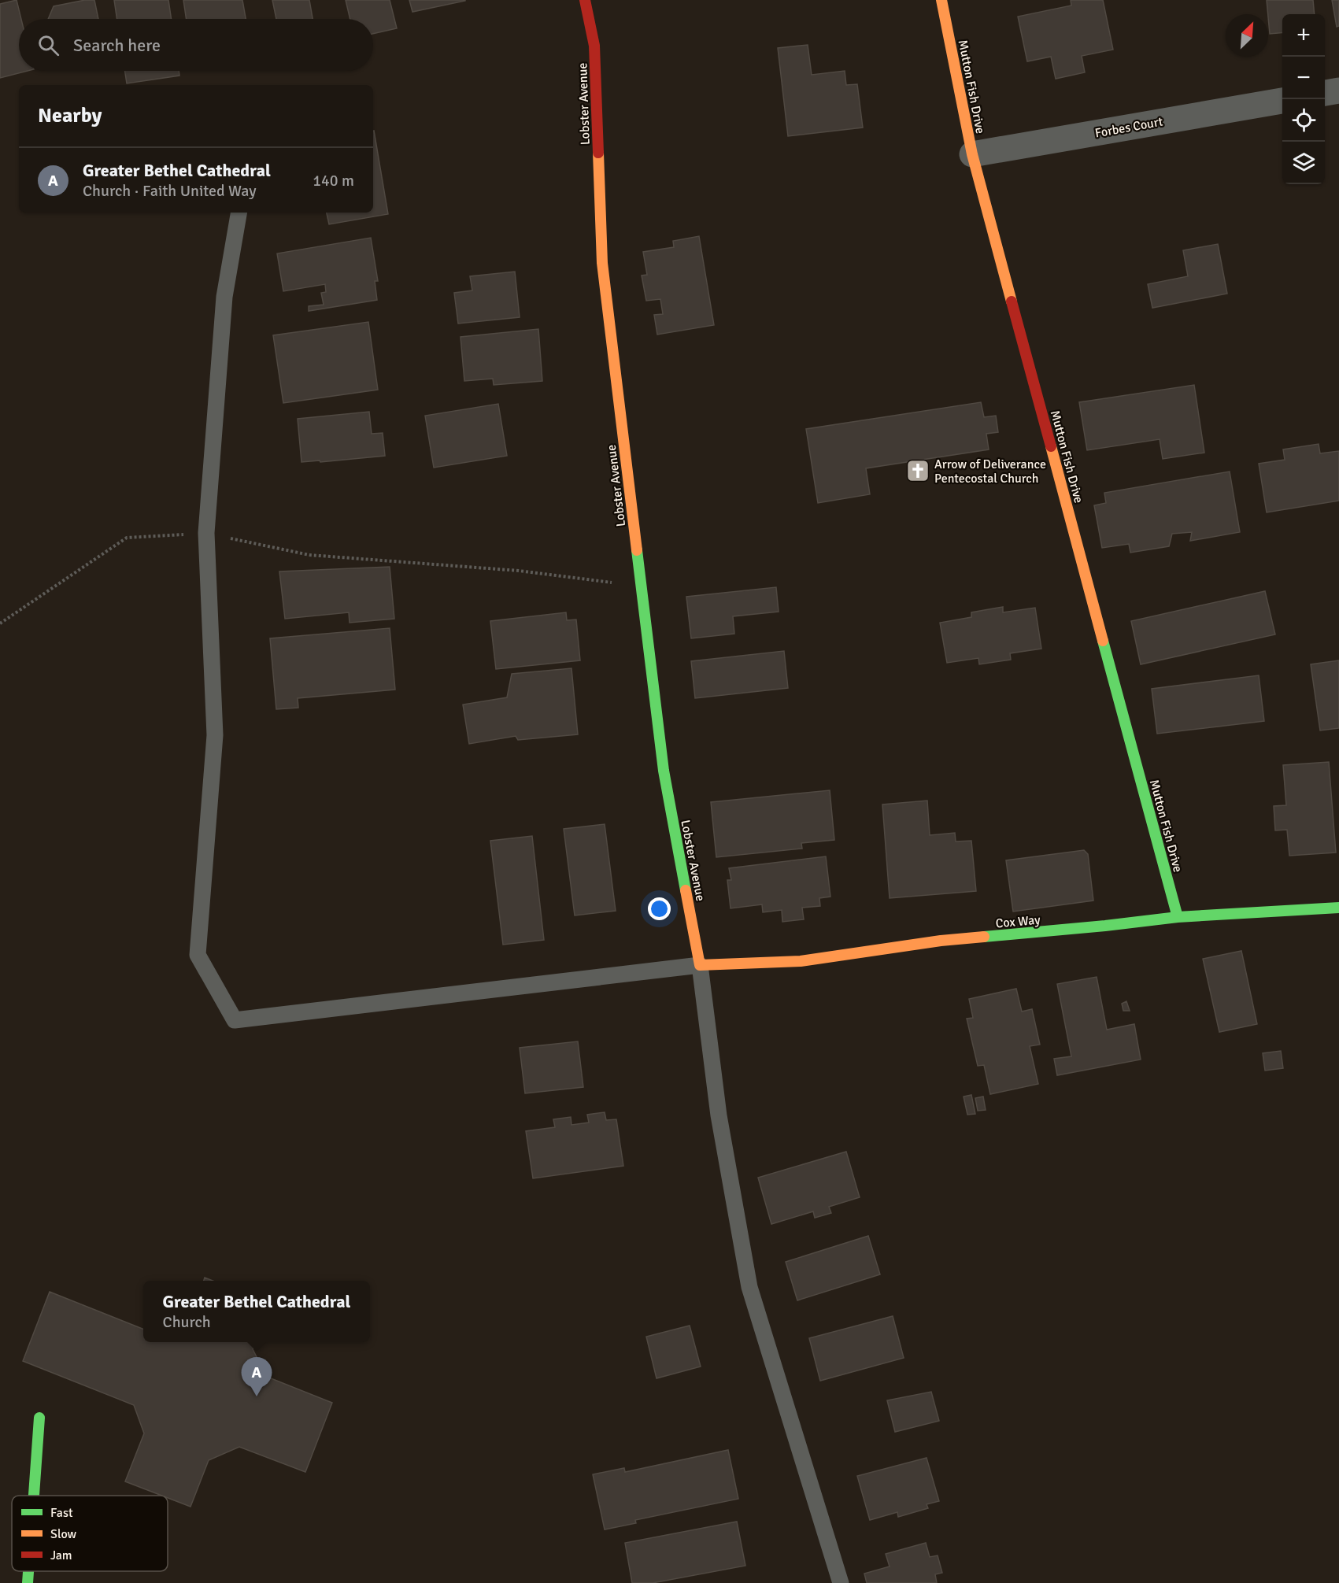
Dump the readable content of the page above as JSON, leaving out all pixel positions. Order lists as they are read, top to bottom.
{
  "streets": {
    "street": [
      "Mutton Fish Drive",
      "Lobster Avenue",
      "Forbes Court",
      "Cox Way"
    ]
  },
  "crossings": [
    ["Mutton Fish Drive", "Forbes Court"],
    ["Mutton Fish Drive", "Cox Way"],
    ["Lobster Avenue", "Cox Way"]
  ],
  "places": {
    "church": ["Arrow of Deliverance Pentecostal Church"]
  },
  "legend": ["Fast", "Slow", "Jam"],
  "north": "top right",
  "page": {
    "map_buttons": ["+", "−"],
    "search": "Search here",
    "heading": "Nearby",
    "list": [
      {
        "mark": "A",
        "name": "Greater Bethel Cathedral",
        "note": "Church · Faith United Way",
        "value": "140 m"
      }
    ],
    "popup": ["Greater Bethel Cathedral", "Church"],
    "pins": "A"
  }
}
